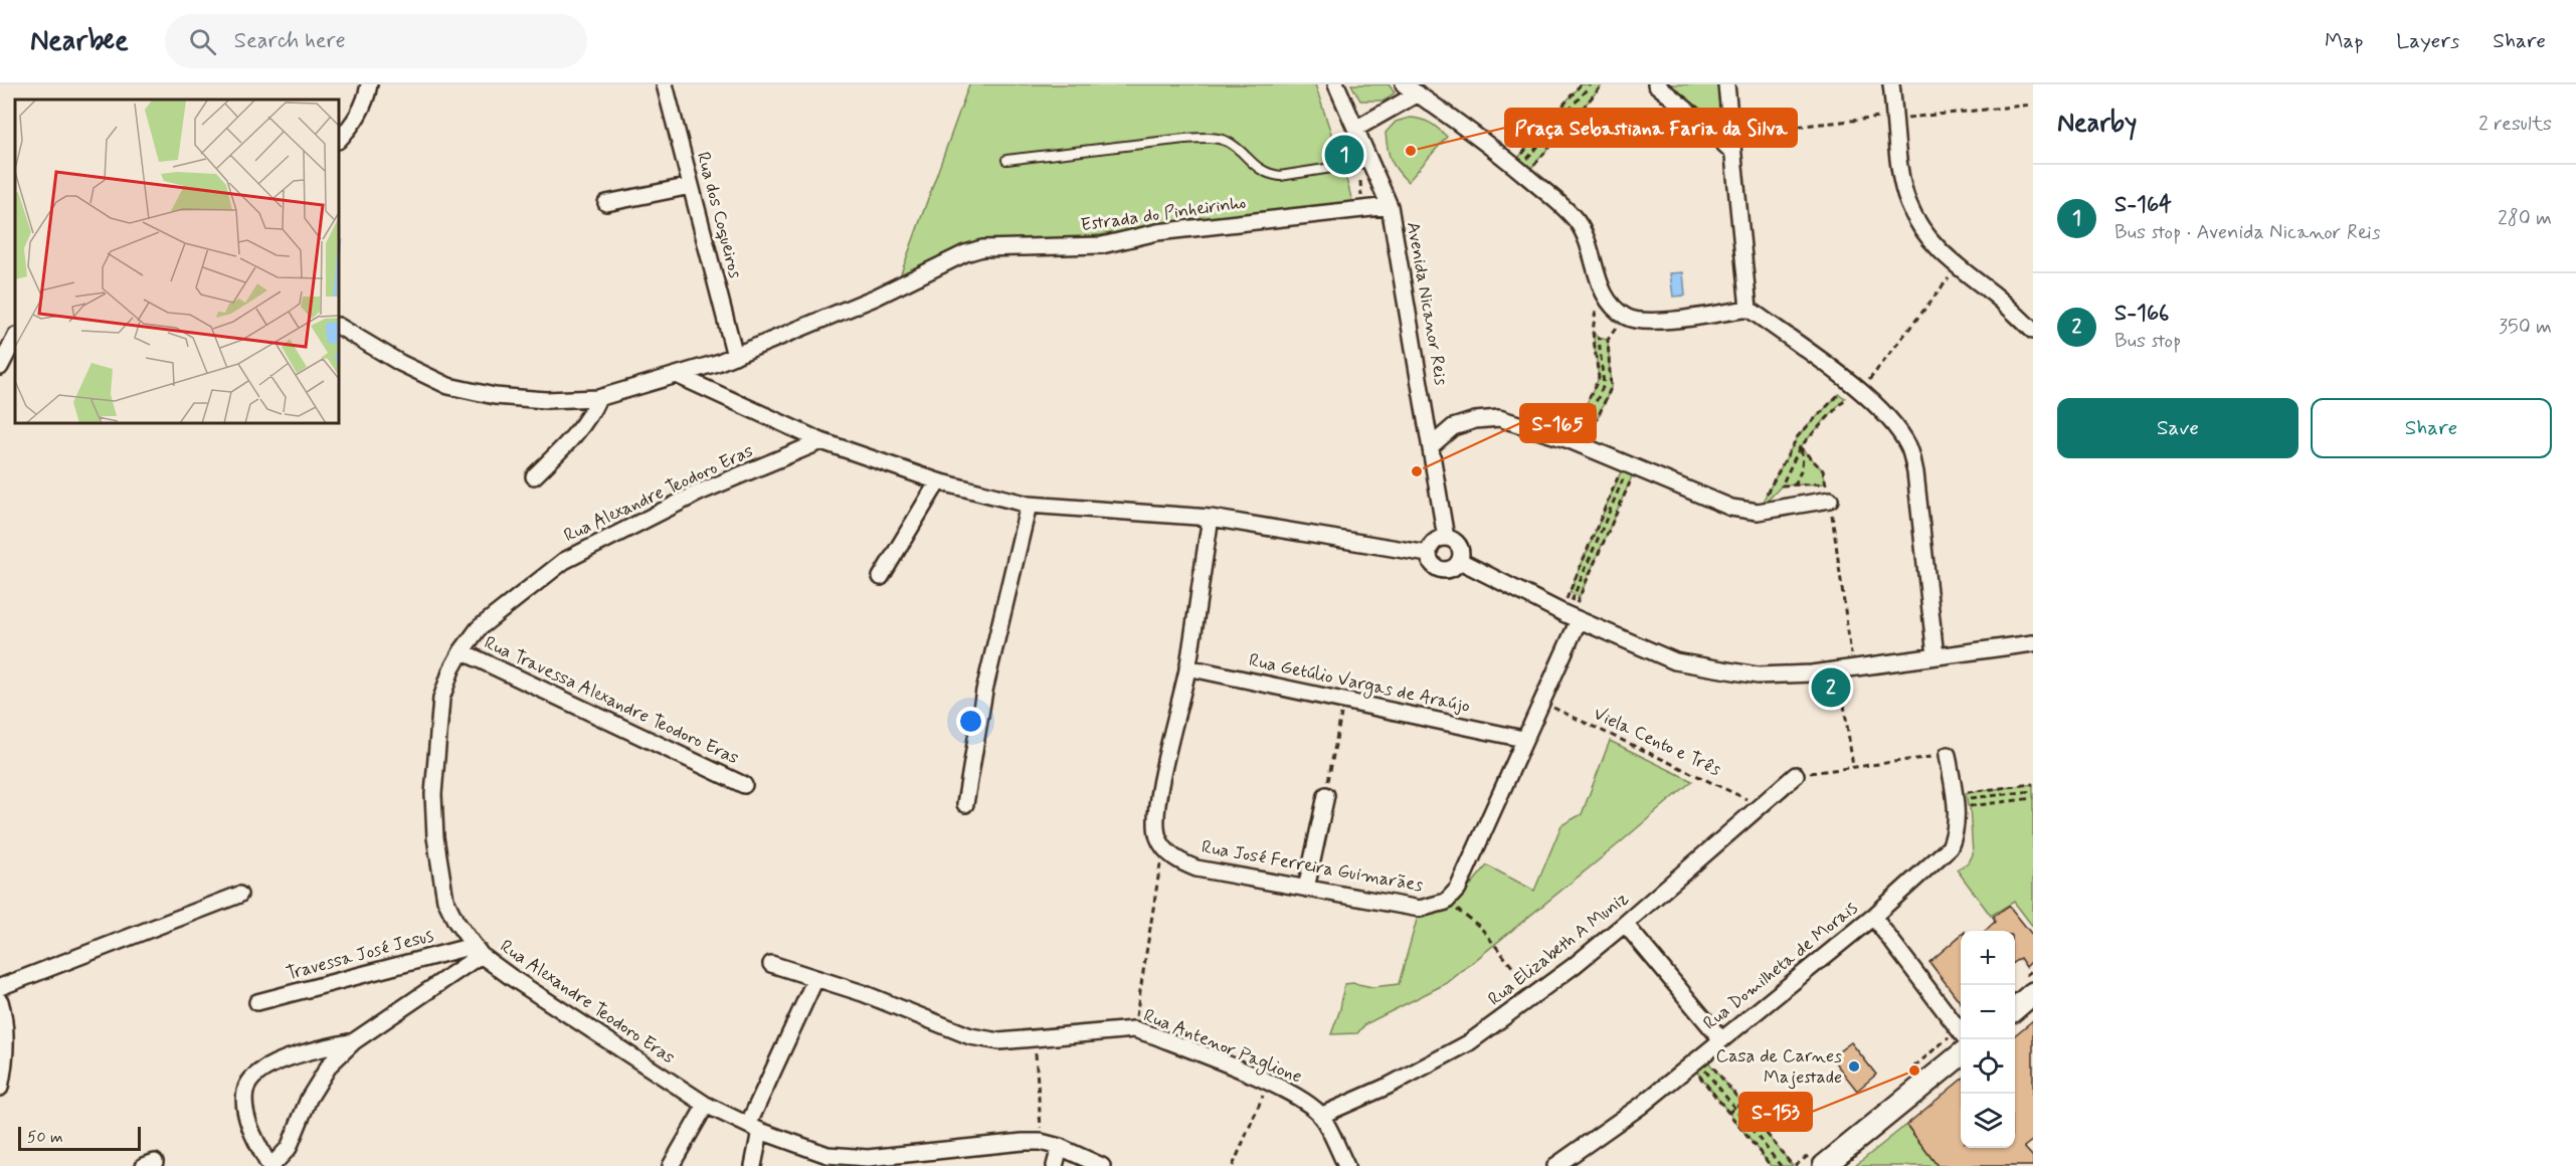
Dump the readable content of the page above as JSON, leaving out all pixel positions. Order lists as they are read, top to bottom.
{
  "streets": {
    "street": [
      "Estrada do Pinheirinho",
      "Rua dos Coqueiros",
      "Avenida Nicanor Reis",
      "Rua Alexandre Teodoro Eras",
      "Rua Getúlio Vargas de Araújo",
      "Rua Travessa Alexandre Teodoro Eras",
      "Rua José Ferreira Guimarães",
      "Rua Elizabeth A Muniz",
      "Travessa José Jesus",
      "Rua Domilheta de Morais",
      "Rua Antenor Paglione"
    ],
    "path": ["Viela Cento e Três"]
  },
  "crossings": [
    ["Estrada do Pinheirinho", "Rua dos Coqueiros"],
    ["Estrada do Pinheirinho", "Avenida Nicanor Reis"],
    ["Rua Alexandre Teodoro Eras", "Rua Travessa Alexandre Teodoro Eras"],
    ["Rua Alexandre Teodoro Eras", "Travessa José Jesus"],
    ["Rua Getúlio Vargas de Araújo", "Rua José Ferreira Guimarães"],
    ["Viela Cento e Três", "Rua José Ferreira Guimarães"],
    ["Viela Cento e Três", "Rua Elizabeth A Muniz"],
    ["Rua Elizabeth A Muniz", "Rua Antenor Paglione"]
  ],
  "places": [
    "Praça Sebastiana Faria da Silva",
    "S-165",
    "Casa de Carnes Majestade",
    "S-153"
  ],
  "scale_bar": "50 m",
  "page": {
    "header": "Nearbee",
    "search": "Search here",
    "nav": ["Map", "Layers", "Share"],
    "heading": ["Nearby", "2 results"],
    "pins": ["1", "2"],
    "list": [
      {
        "mark": "1",
        "name": "S-164",
        "note": "Bus stop · Avenida Nicanor Reis",
        "value": "280 m"
      },
      {
        "mark": "2",
        "name": "S-166",
        "note": "Bus stop",
        "value": "350 m"
      }
    ],
    "buttons": ["Save", "Share"],
    "map_buttons": ["+", "−"],
    "scale": "50 m"
  }
}
